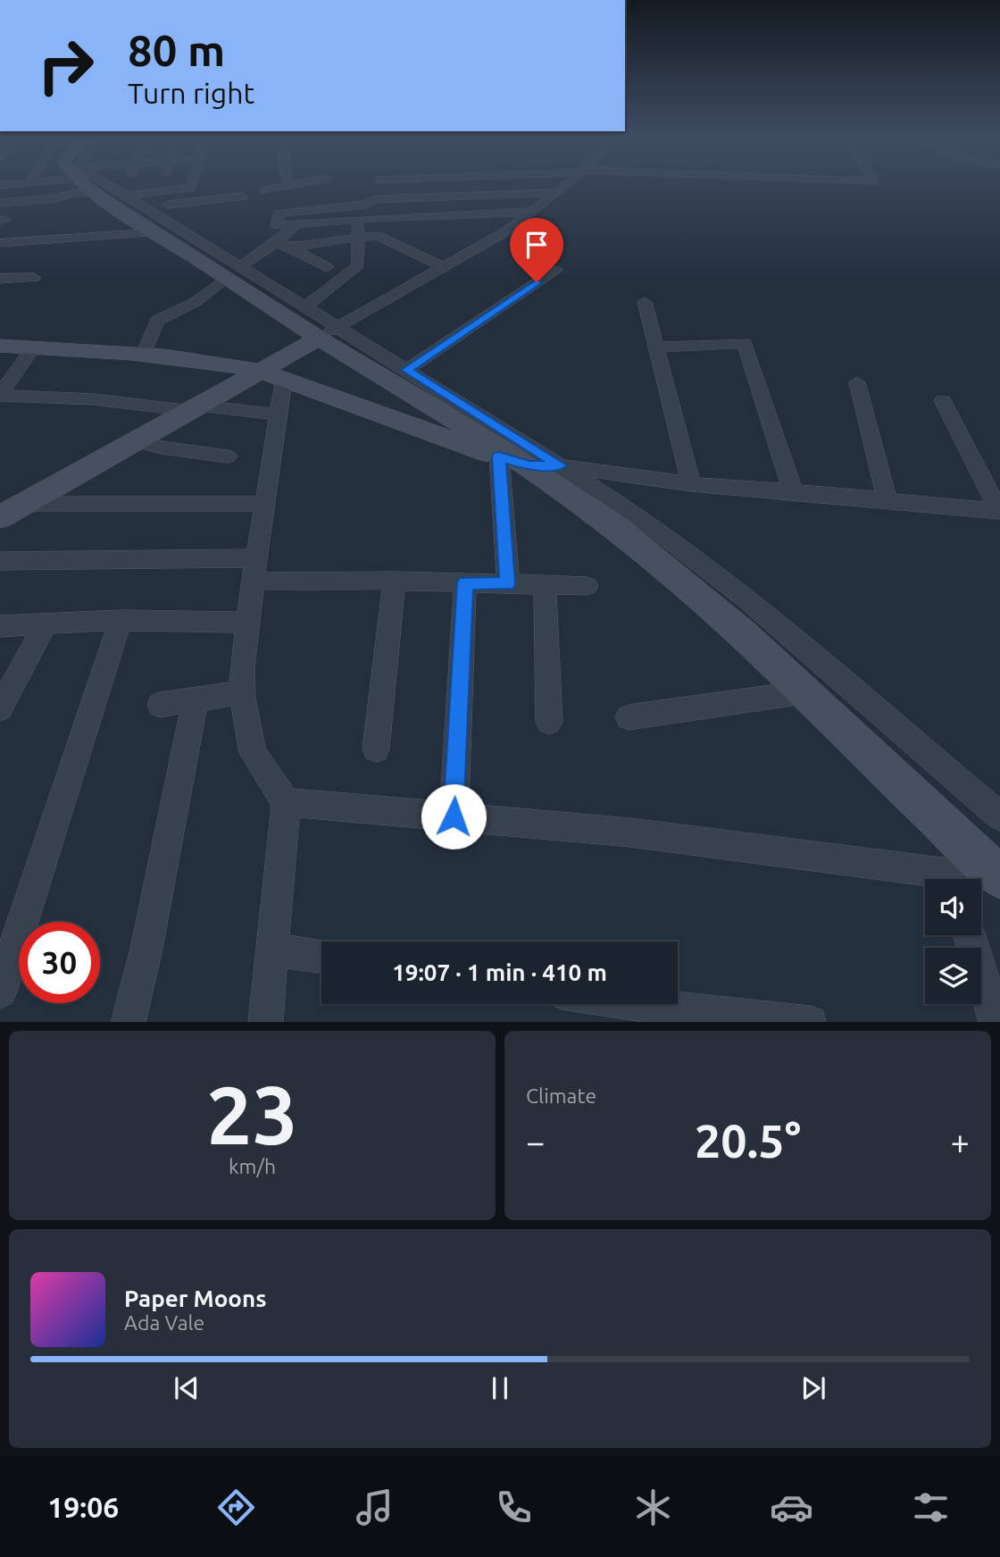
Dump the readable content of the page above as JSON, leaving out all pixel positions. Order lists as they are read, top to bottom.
{
  "page": {
    "turn": ["80 m", "Turn right"],
    "limit": "30",
    "trip": "19:07 · 1 min · 410 m",
    "tile": [
      ["23", "km/h"],
      "Climate"
    ],
    "heat": ["−", "20.5°", "+"],
    "song": ["Paper Moons", "Ada Vale"],
    "tabs": "19:06"
  }
}
